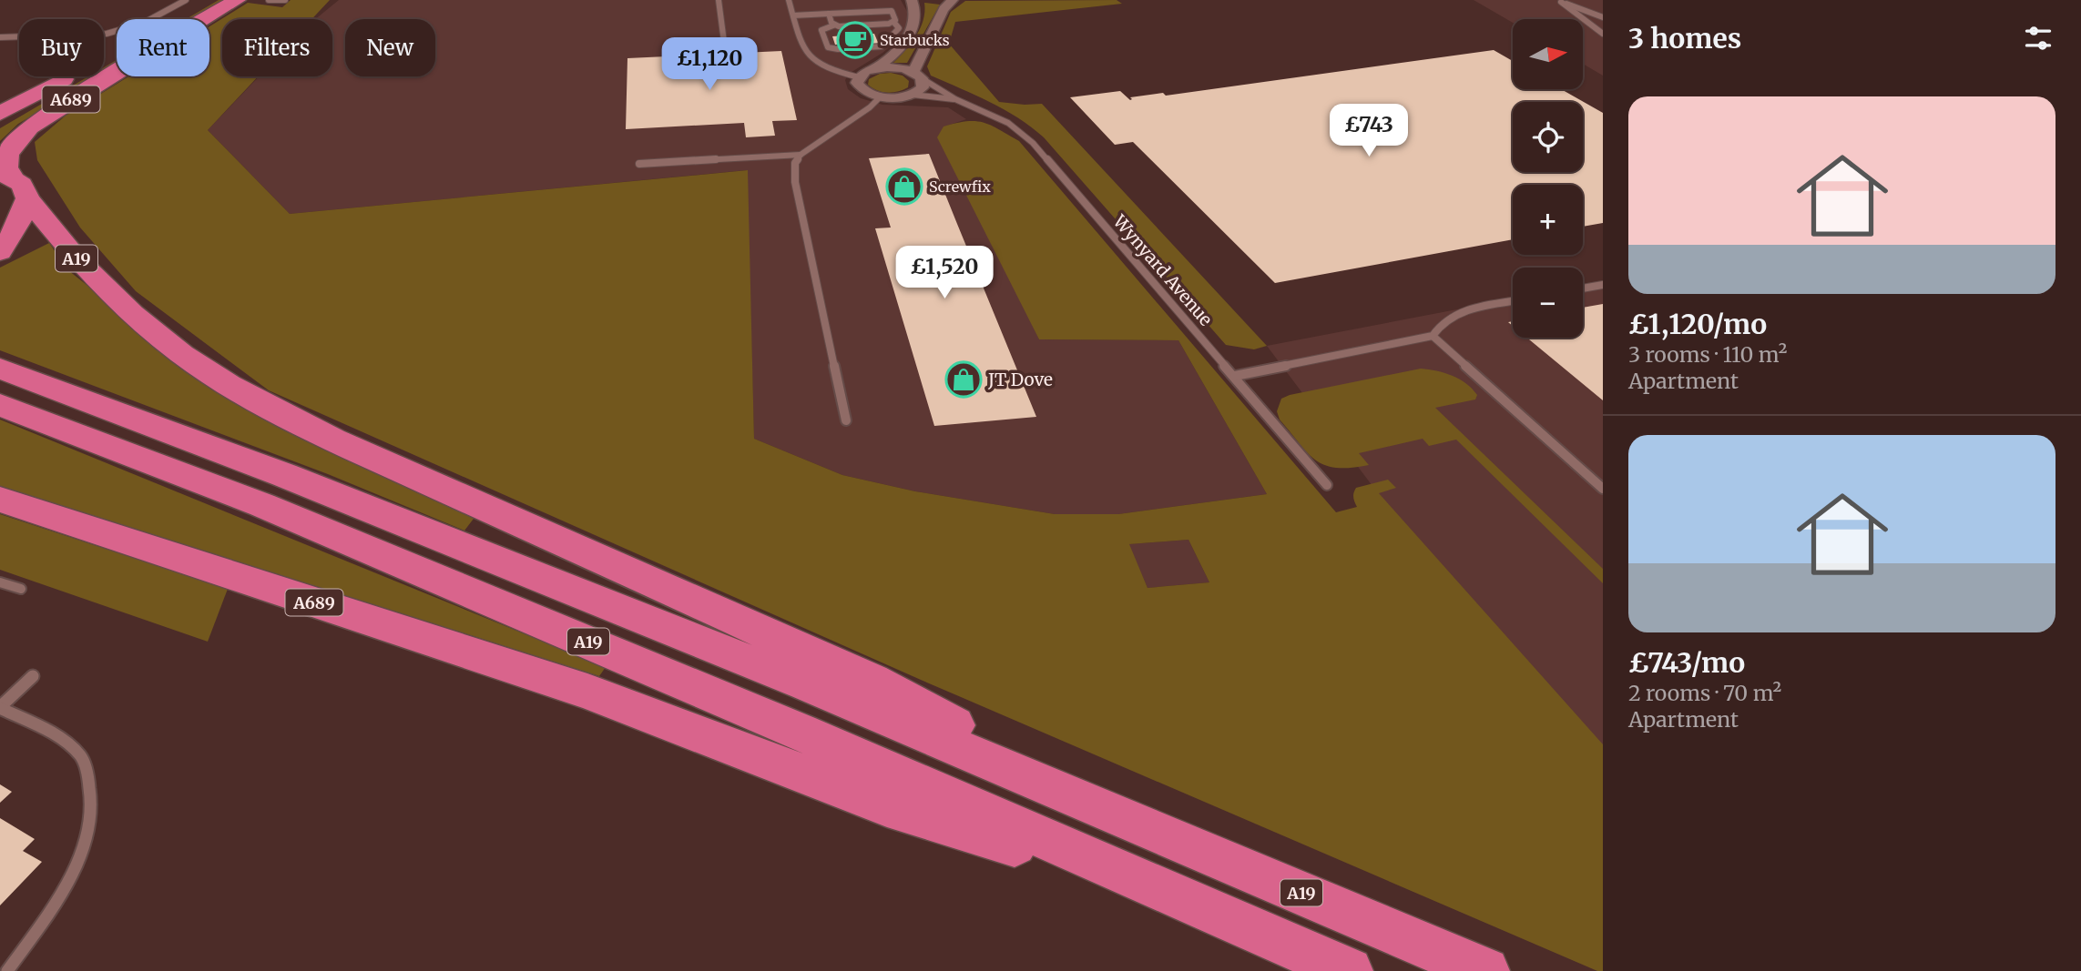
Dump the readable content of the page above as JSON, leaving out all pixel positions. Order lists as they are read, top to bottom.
{
  "streets": {
    "highway": ["A689", "A19"],
    "lane": ["Wynyard Avenue"]
  },
  "crossings": [
    ["A689", "A19"]
  ],
  "places": {
    "cafe": ["Starbucks"],
    "shop": ["Screwfix", "JT Dove"]
  },
  "north": "right",
  "page": {
    "heading": "3 homes",
    "map_buttons": ["+", "−"],
    "chip": [
      "Buy",
      "Rent",
      "Filters",
      "New"
    ],
    "price": ["£1,120", "£743", "£1,520"],
    "list": [
      {
        "name": "£1,120/mo",
        "note": "3 rooms · 110 m² · Apartment"
      },
      {
        "name": "£743/mo",
        "note": "2 rooms · 70 m² · Apartment"
      }
    ]
  }
}
